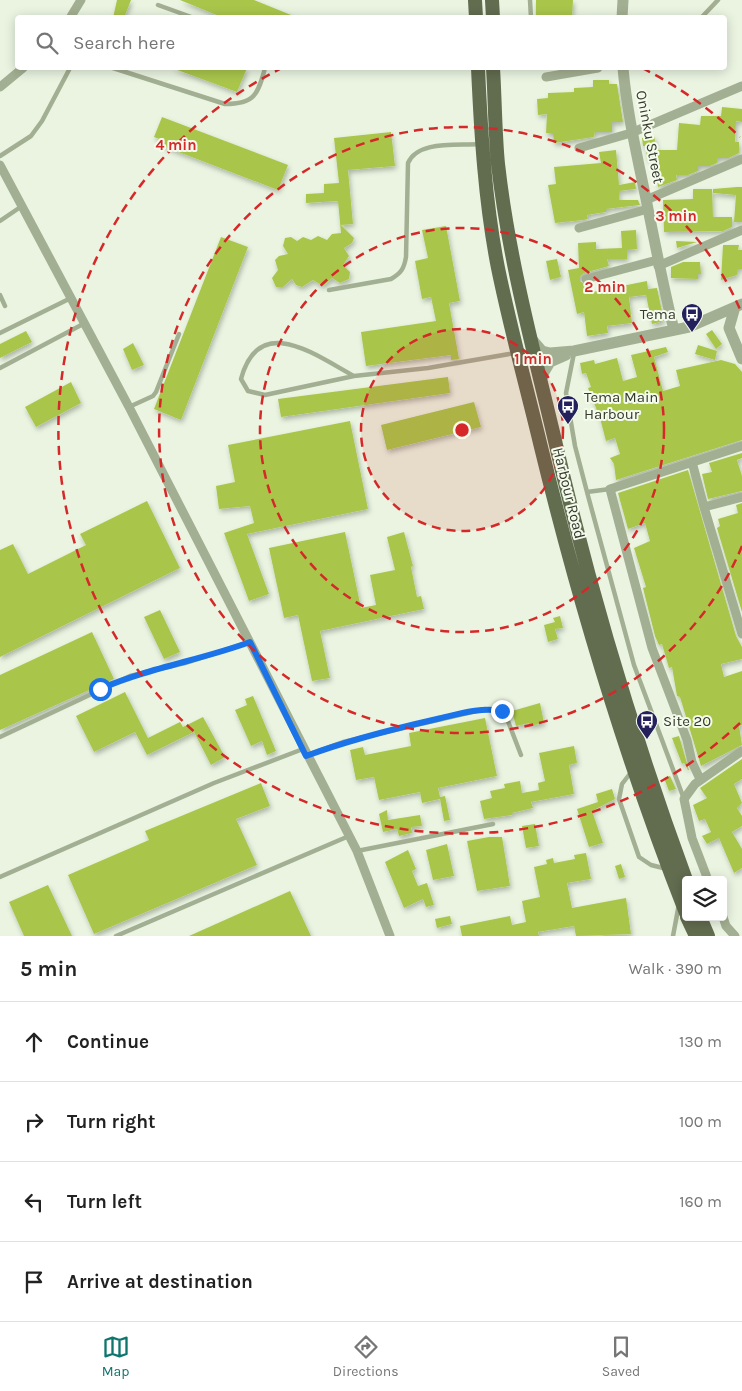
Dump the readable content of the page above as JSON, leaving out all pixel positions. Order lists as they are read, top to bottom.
{
  "streets": {
    "highway": ["Harbour Road"],
    "street": ["Oninku Street"]
  },
  "places": {
    "bus stop": ["Tema", "Tema Main Harbour", "Site 20"]
  },
  "page": {
    "search": "Search here",
    "heading": ["5 min", "Walk · 390 m"],
    "list": [
      ["Continue", "130 m"],
      ["Turn right", "100 m"],
      ["Turn left", "160 m"],
      "Arrive at destination"
    ],
    "nav": ["Map", "Directions", "Saved"]
  },
  "rings": [
    "4 min",
    "3 min",
    "2 min",
    "1 min"
  ]
}
